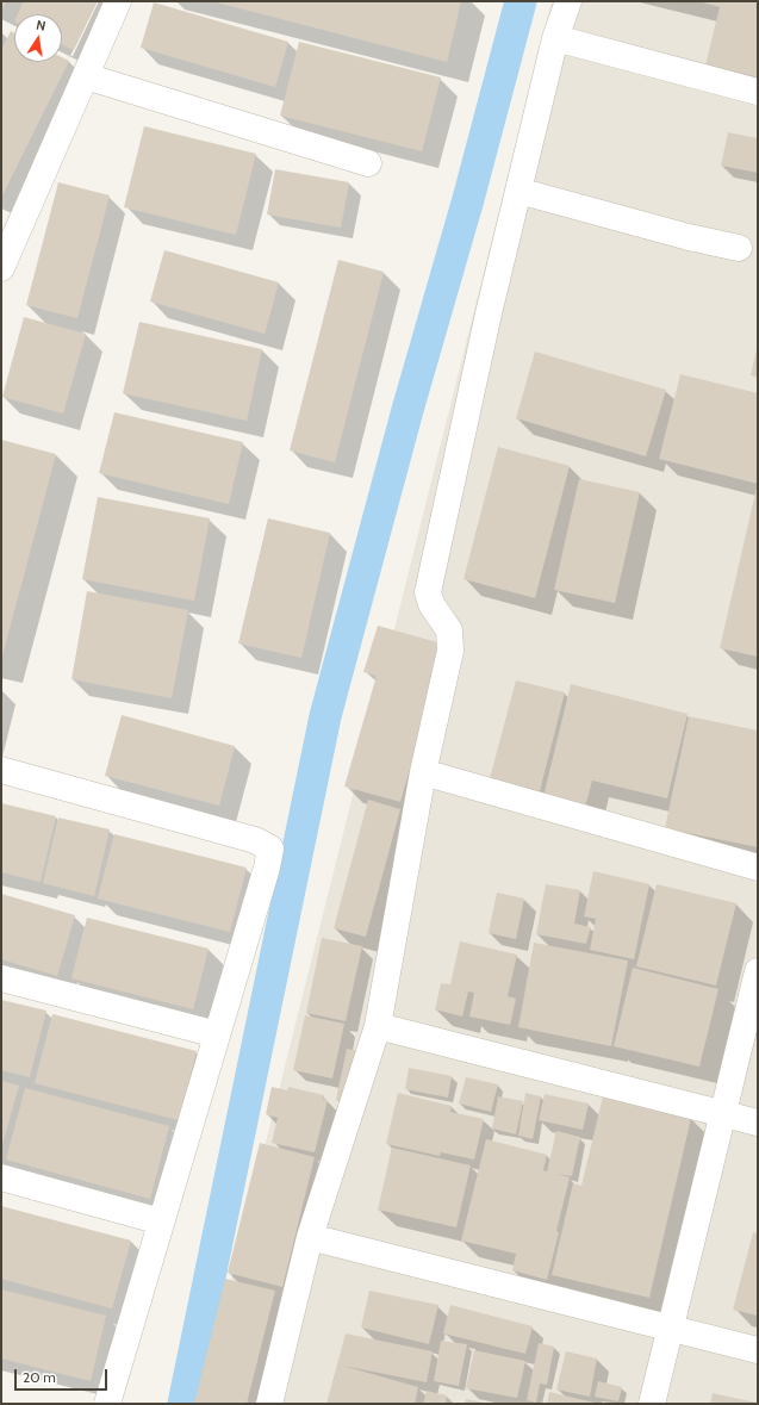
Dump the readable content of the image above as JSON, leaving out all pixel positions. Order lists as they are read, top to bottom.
{
  "scale_bar": "20 m",
  "north": "top"
}
